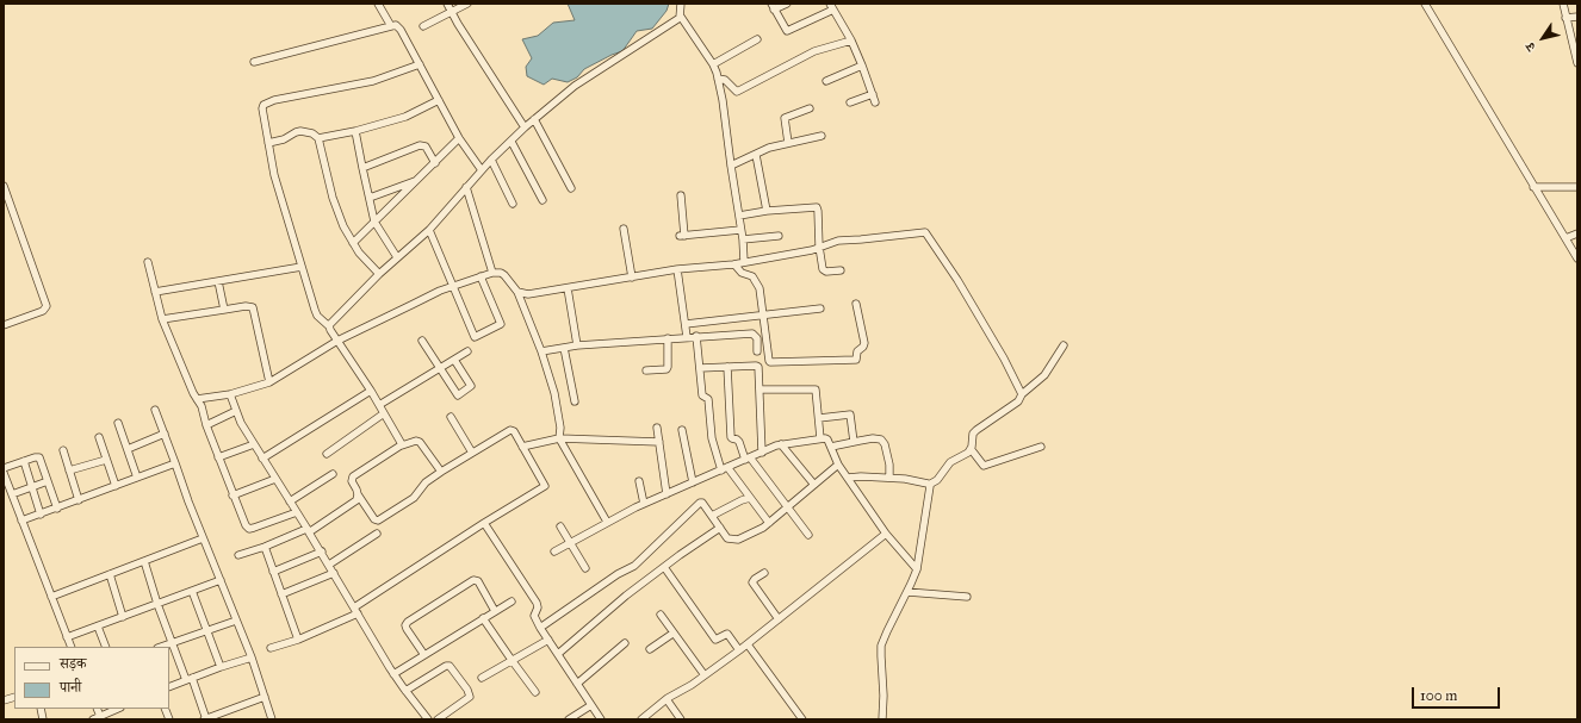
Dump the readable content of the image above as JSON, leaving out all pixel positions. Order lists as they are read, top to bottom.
{
  "legend": ["सड़क", "पानी"],
  "scale_bar": "100 m",
  "north": "bottom left"
}
